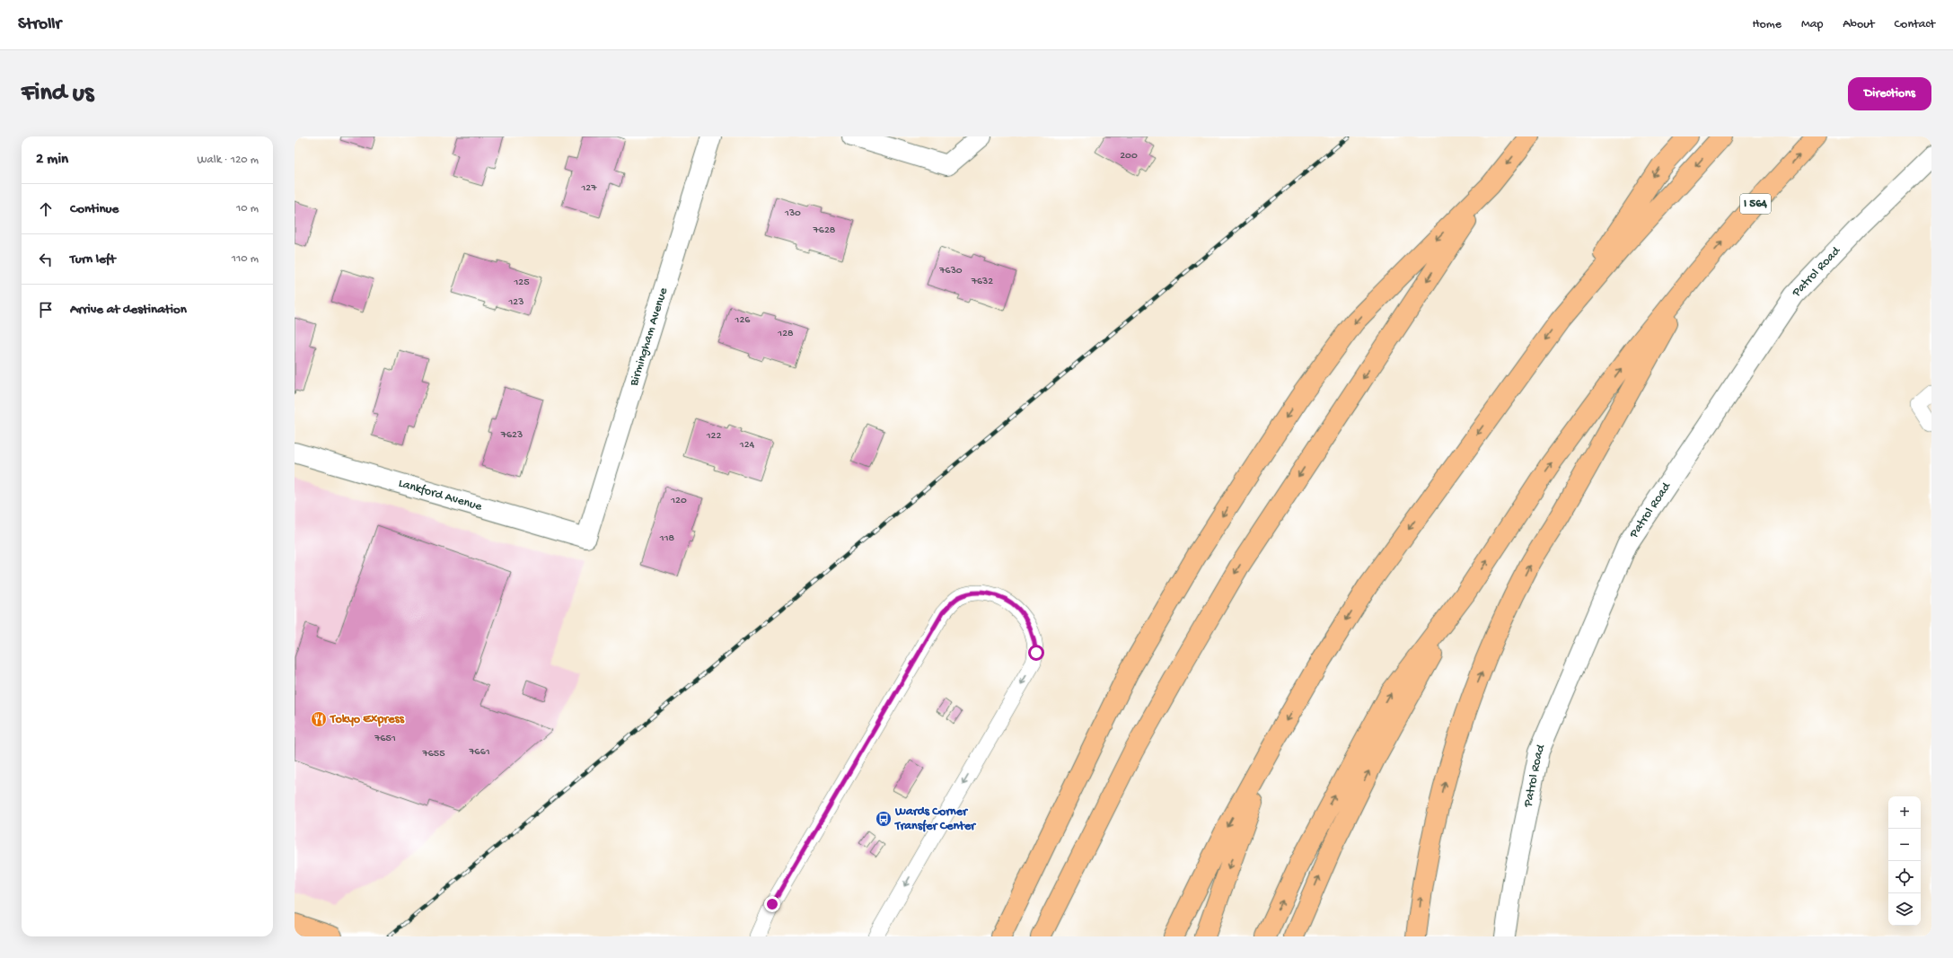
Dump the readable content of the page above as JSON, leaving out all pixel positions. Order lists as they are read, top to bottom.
{
  "streets": {
    "main road": ["I 564"],
    "street": ["Patrol Road", "Birmingham Avenue", "Lankford Avenue"]
  },
  "crossings": [
    ["Birmingham Avenue", "Lankford Avenue"]
  ],
  "places": {
    "restaurant": ["Tokyo Express"],
    "bus stop": ["Wards Corner Transfer Center"]
  },
  "house_numbers": [
    "200",
    "127",
    "130",
    "7628",
    "7630",
    "7632",
    "125",
    "123",
    "126",
    "128",
    "7623",
    "122",
    "124",
    "120",
    "118",
    "7651",
    "7661",
    "7655"
  ],
  "page": {
    "header": "Strollr",
    "nav": [
      "Home",
      "Map",
      "About",
      "Contact"
    ],
    "buttons": "Directions",
    "title": "Find us",
    "heading": ["2 min", "Walk · 120 m"],
    "list": [
      ["Continue", "10 m"],
      ["Turn left", "110 m"],
      "Arrive at destination"
    ],
    "map_buttons": ["+", "−"]
  }
}
